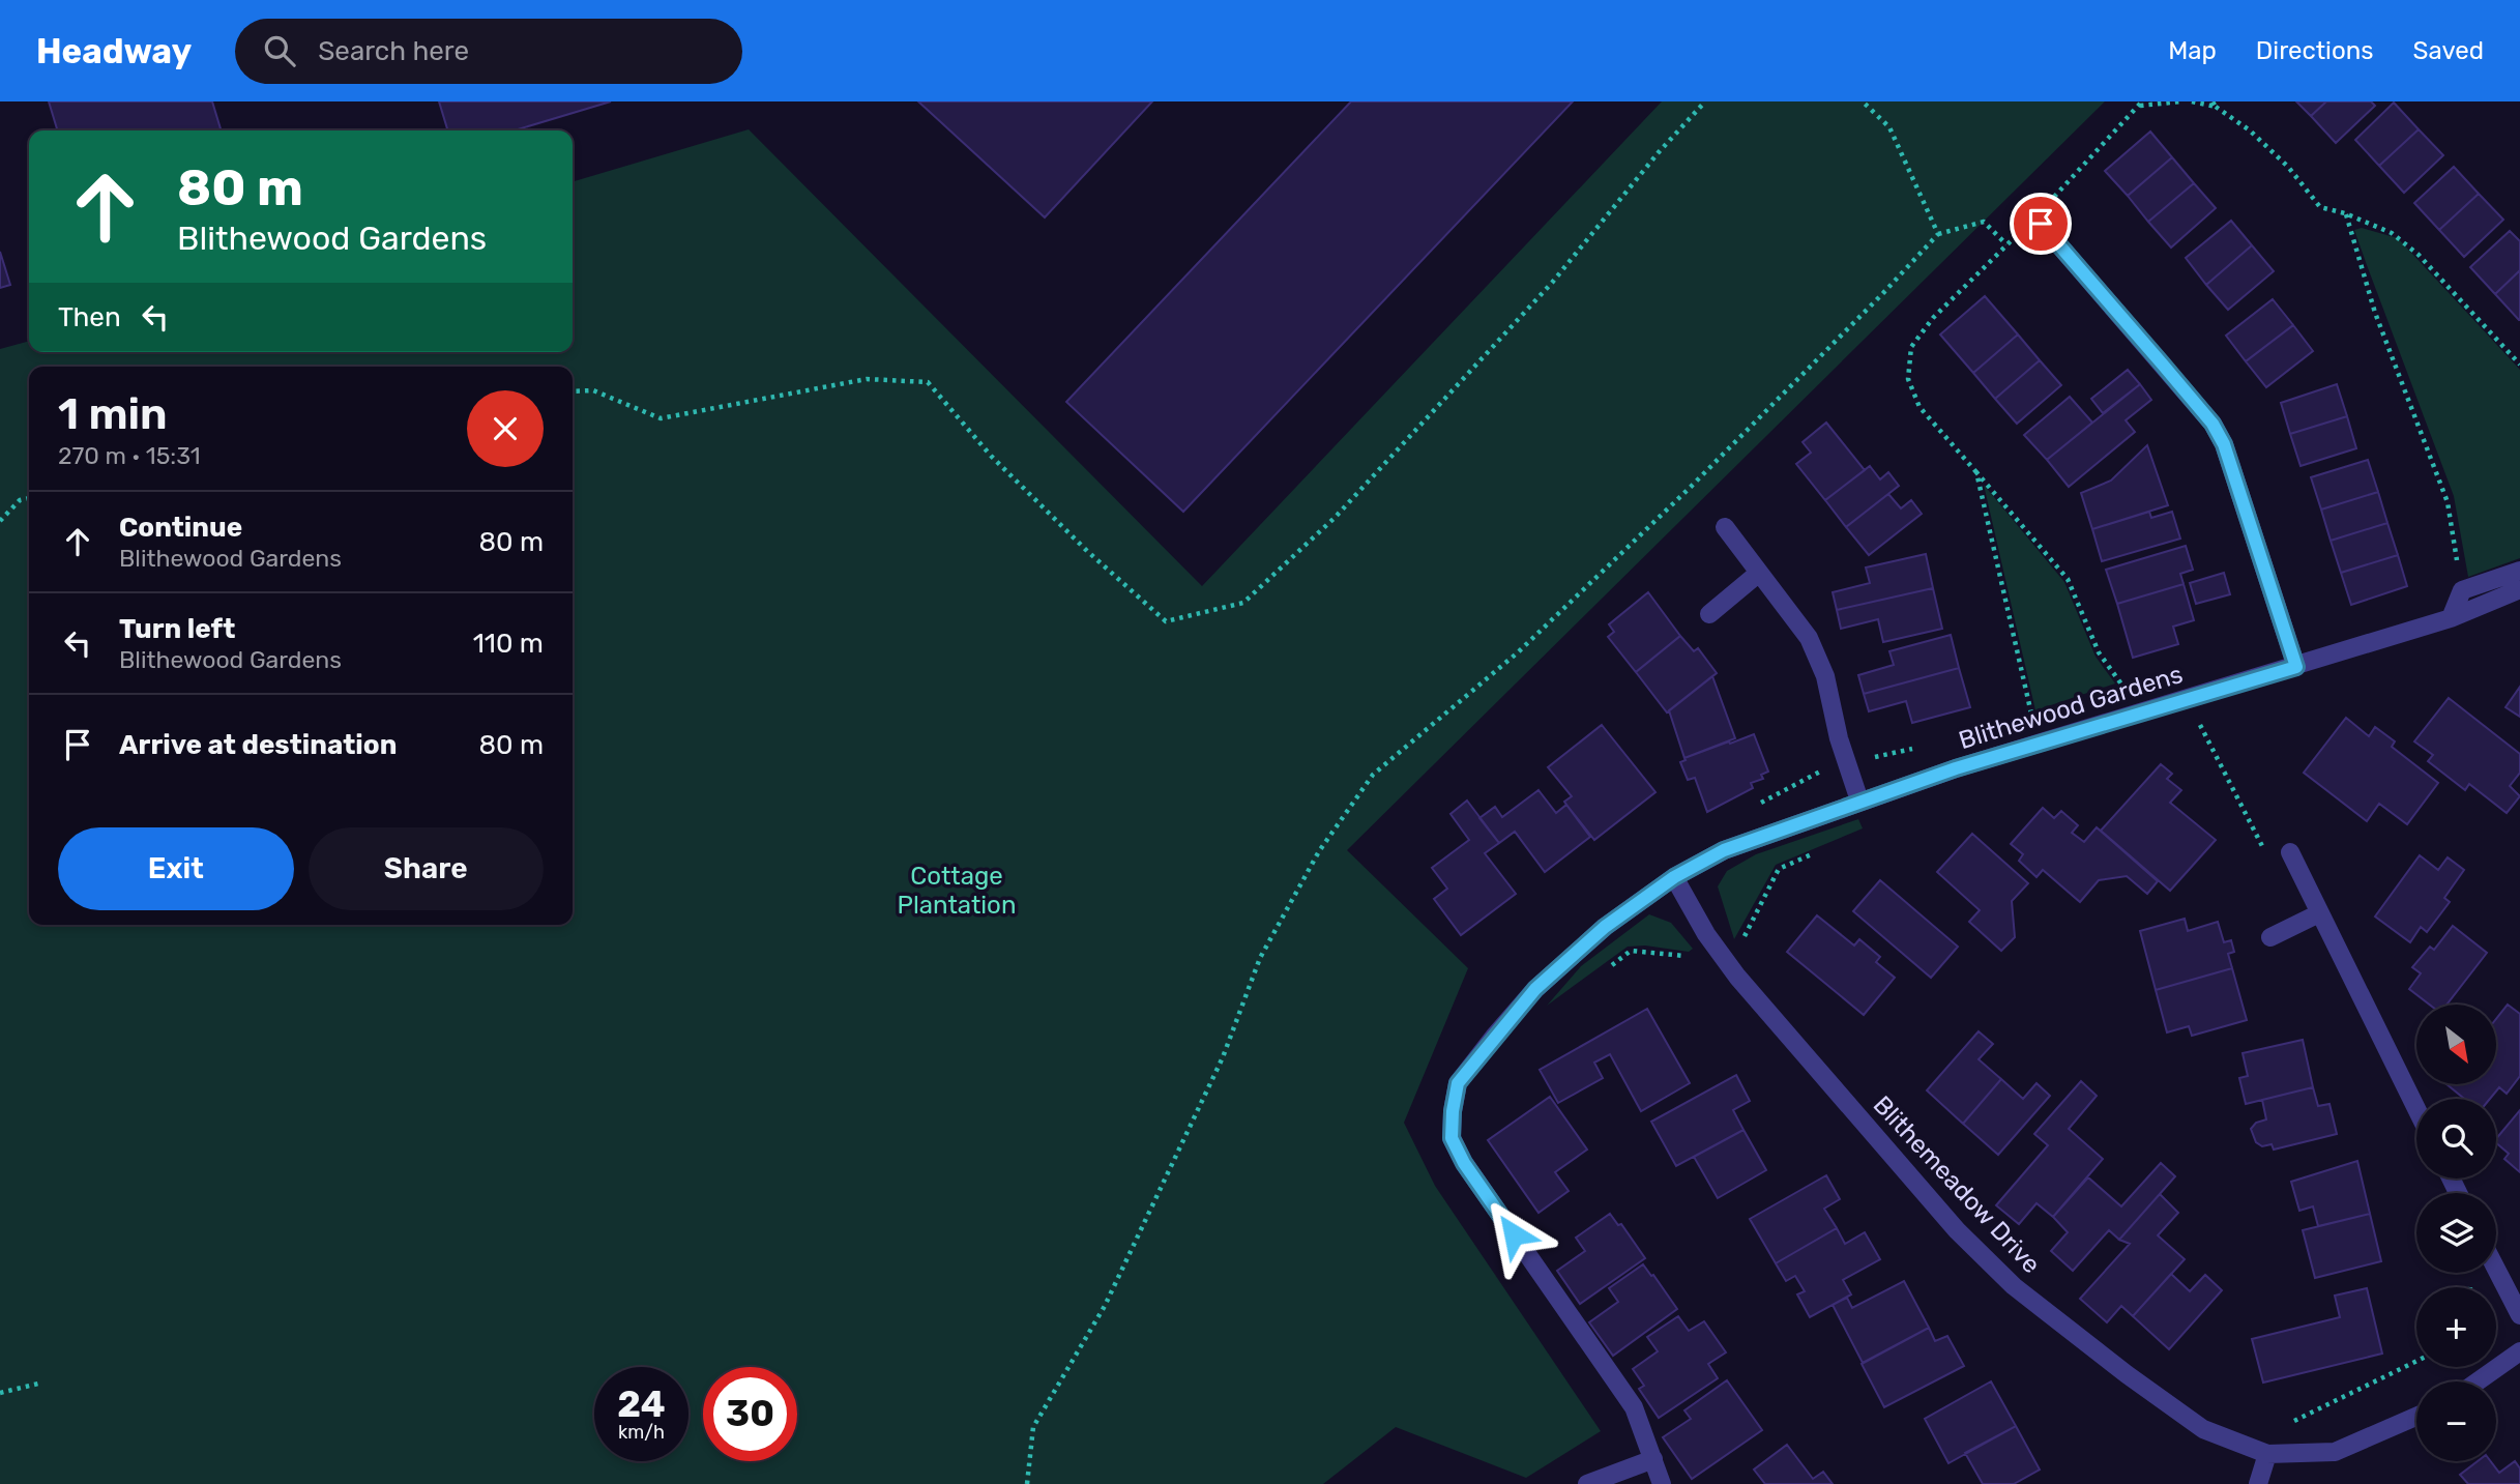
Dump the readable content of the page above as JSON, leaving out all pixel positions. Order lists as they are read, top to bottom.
{
  "streets": {
    "street": ["Blithewood Gardens", "Blithemeadow Drive"]
  },
  "crossings": [
    ["Blithewood Gardens", "Blithemeadow Drive"]
  ],
  "parks": ["Cottage Plantation"],
  "north": "bottom right",
  "page": {
    "header": "Headway",
    "search": "Search here",
    "nav": ["Map", "Directions", "Saved"],
    "turn": ["80 m", "Blithewood Gardens"],
    "then": "Then",
    "heading": ["1 min", "270 m · 15:31"],
    "list": [
      {
        "name": "Continue",
        "note": "Blithewood Gardens",
        "value": "80 m"
      },
      {
        "name": "Turn left",
        "note": "Blithewood Gardens",
        "value": "110 m"
      },
      {
        "name": "Arrive at destination",
        "value": "80 m"
      }
    ],
    "buttons": ["Exit", "Share"],
    "map_buttons": ["+", "−"],
    "speed": "24 km/h",
    "limit": "30"
  }
}
